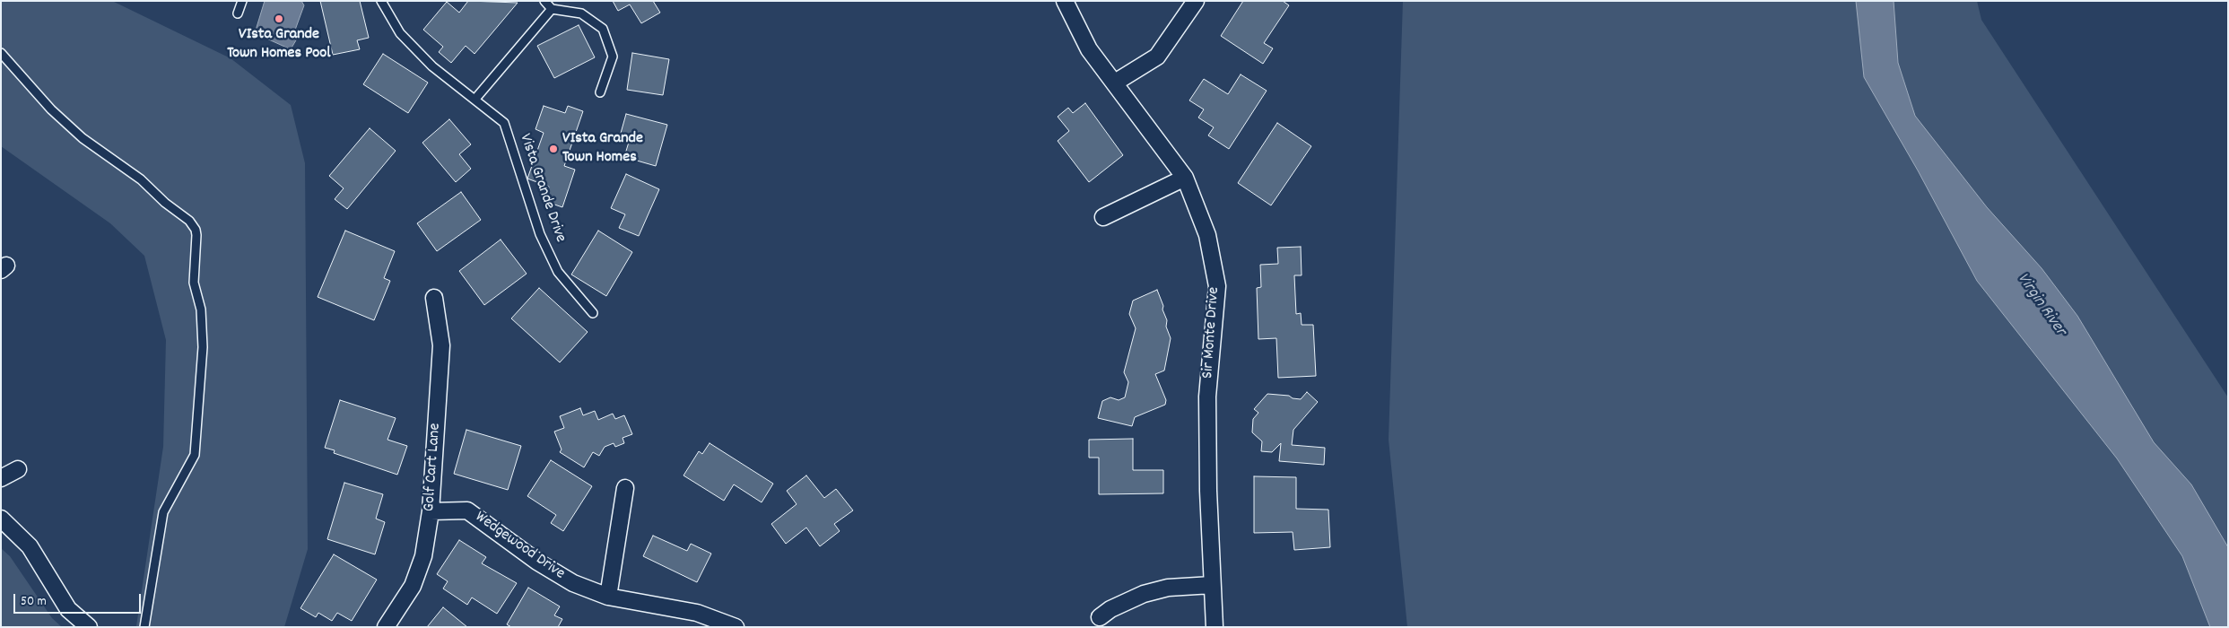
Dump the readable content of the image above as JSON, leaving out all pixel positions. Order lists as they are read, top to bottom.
{
  "streets": {
    "street": ["Sir Monte Drive", "Golf Cart Lane", "Wedgewood Drive"],
    "lane": ["Vista Grande Drive"]
  },
  "crossings": [
    ["Golf Cart Lane", "Wedgewood Drive"]
  ],
  "water": ["Virgin River"],
  "places": ["VIsta Grande Town Homes Pool", "VIsta Grande Town Homes"],
  "scale_bar": "50 m"
}
